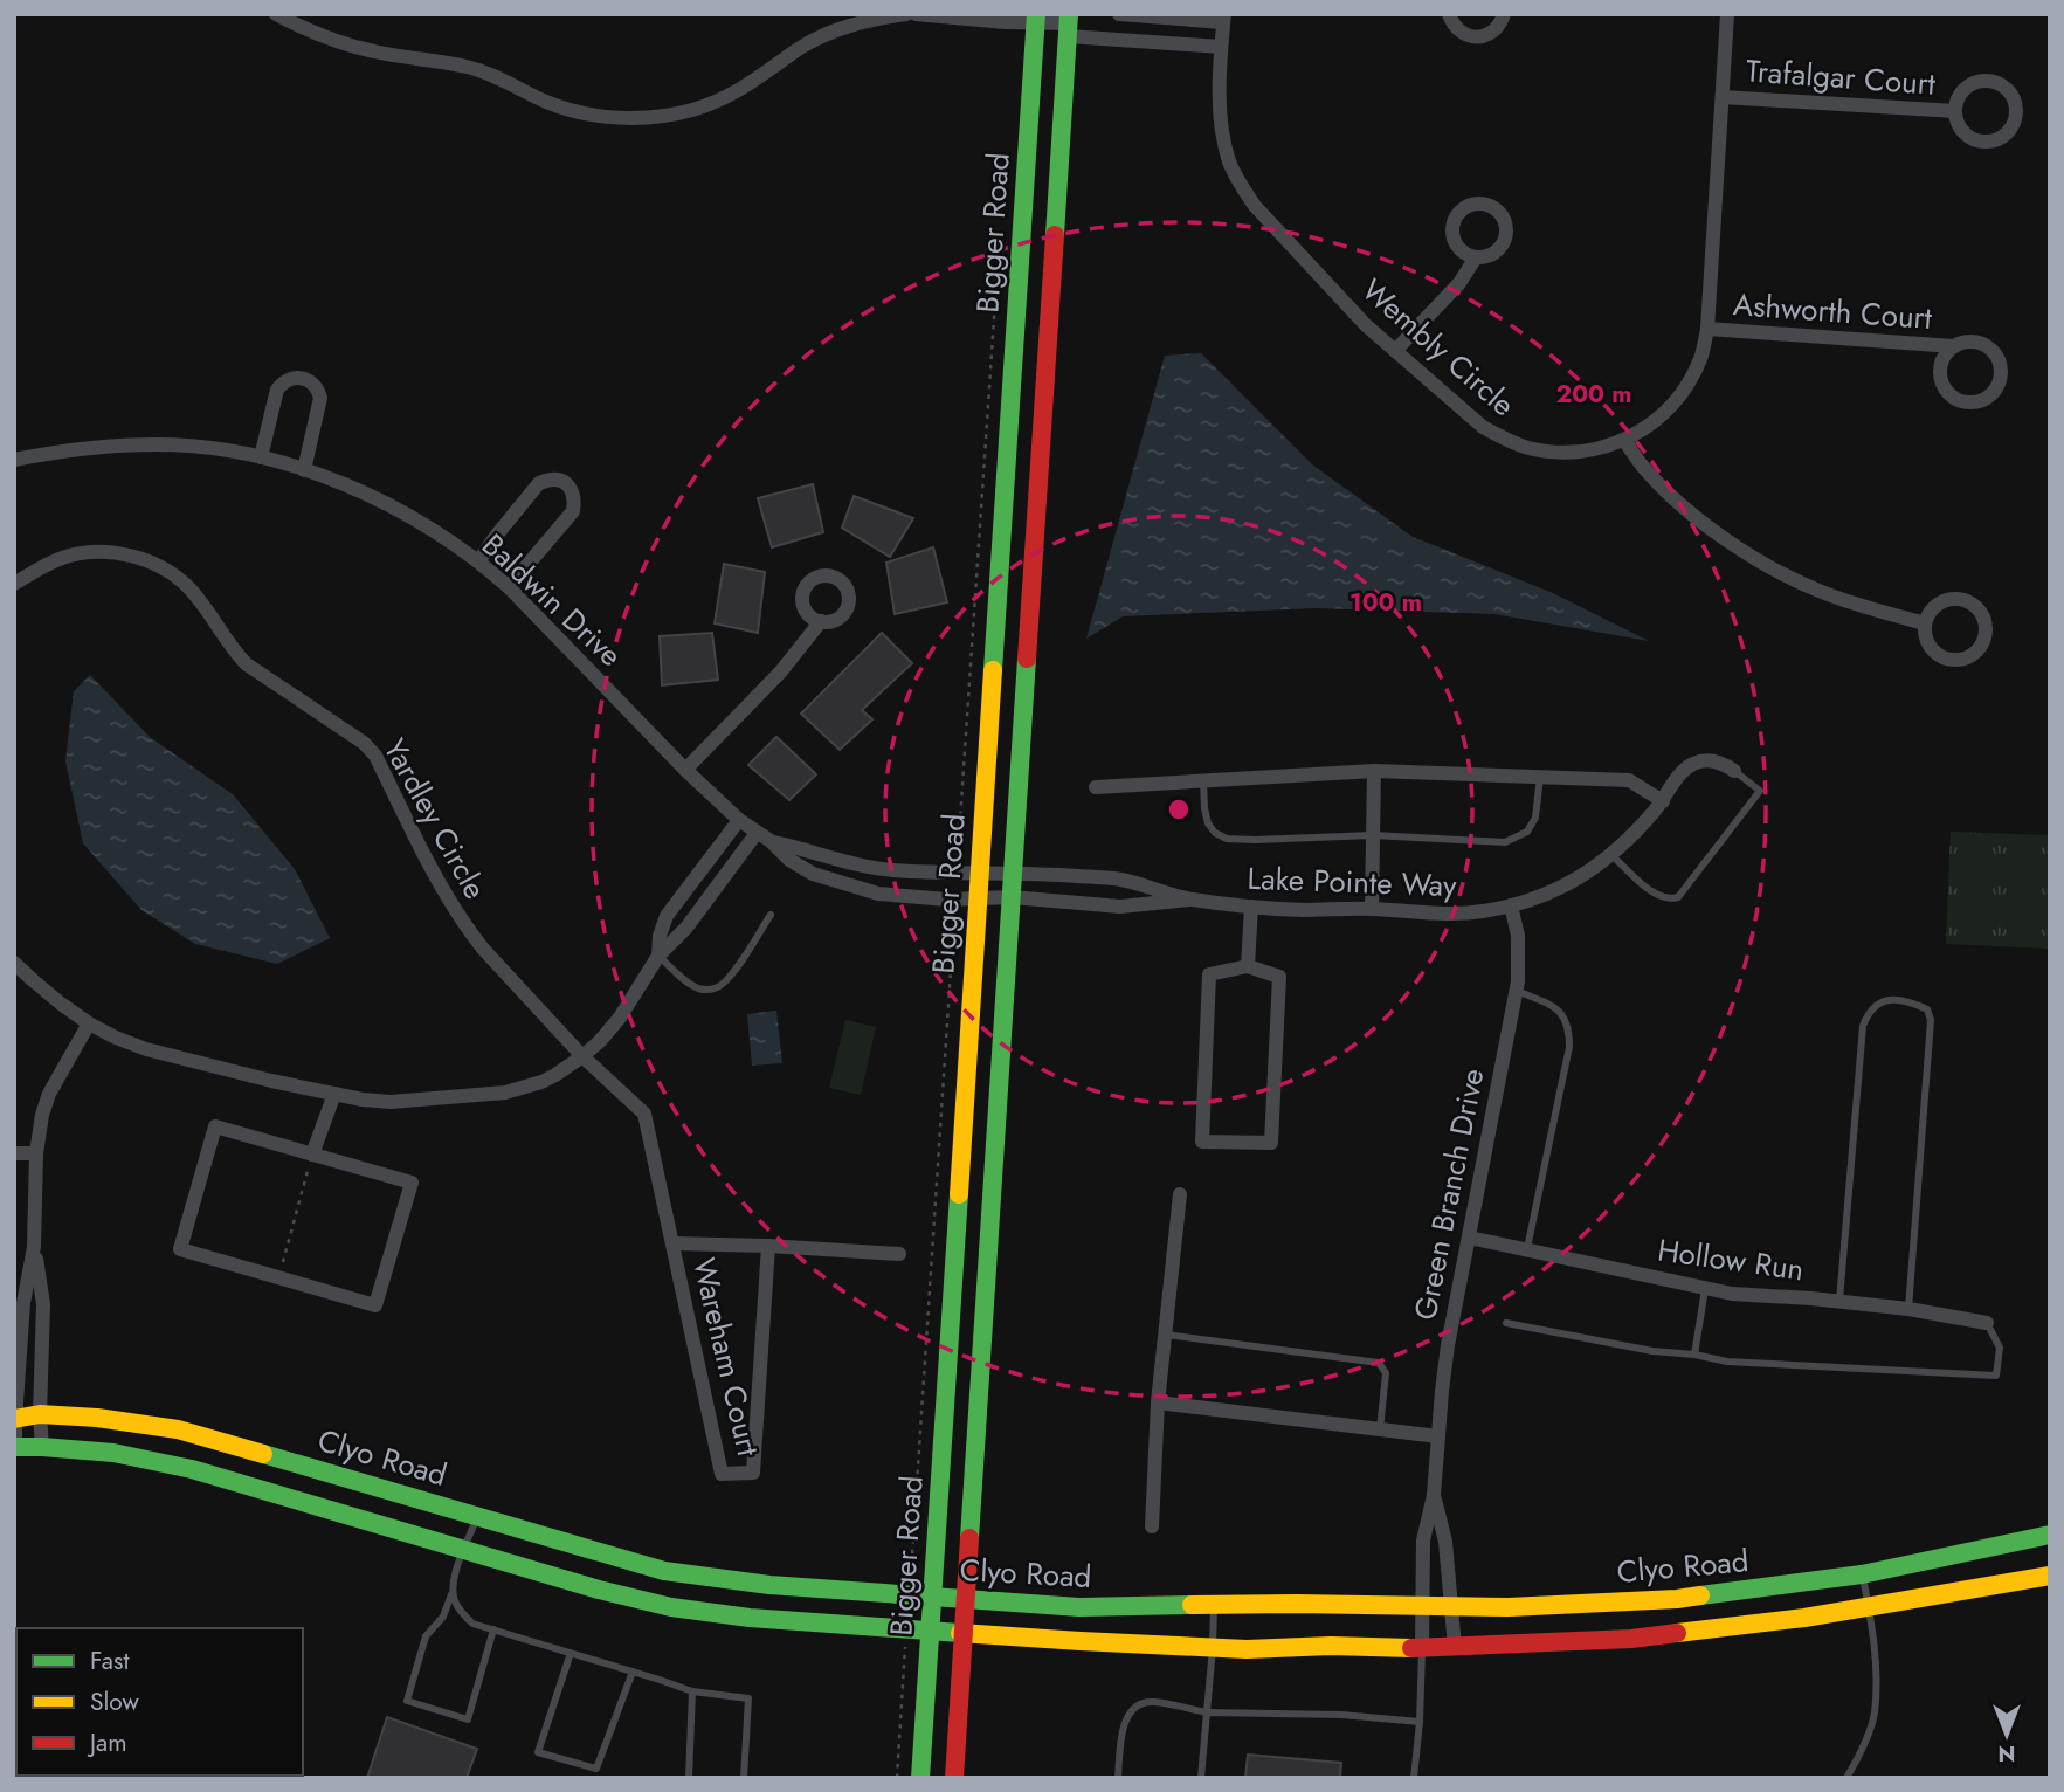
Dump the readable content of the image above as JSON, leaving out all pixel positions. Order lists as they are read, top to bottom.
{
  "streets": {
    "street": [
      "Trafalgar Court",
      "Bigger Road",
      "Ashworth Court",
      "Wembly Circle",
      "Baldwin Drive",
      "Yardley Circle",
      "Lake Pointe Way",
      "Green Branch Drive",
      "Hollow Run",
      "Wareham Court",
      "Clyo Road"
    ]
  },
  "crossings": [
    ["Trafalgar Court", "Wembly Circle"],
    ["Bigger Road", "Baldwin Drive"],
    ["Bigger Road", "Lake Pointe Way"],
    ["Bigger Road", "Clyo Road"],
    ["Ashworth Court", "Wembly Circle"],
    ["Baldwin Drive", "Lake Pointe Way"],
    ["Yardley Circle", "Wareham Court"],
    ["Lake Pointe Way", "Green Branch Drive"],
    ["Green Branch Drive", "Hollow Run"],
    ["Green Branch Drive", "Clyo Road"]
  ],
  "legend": ["Fast", "Slow", "Jam"],
  "north": "bottom",
  "rings": ["200 m", "100 m"]
}
